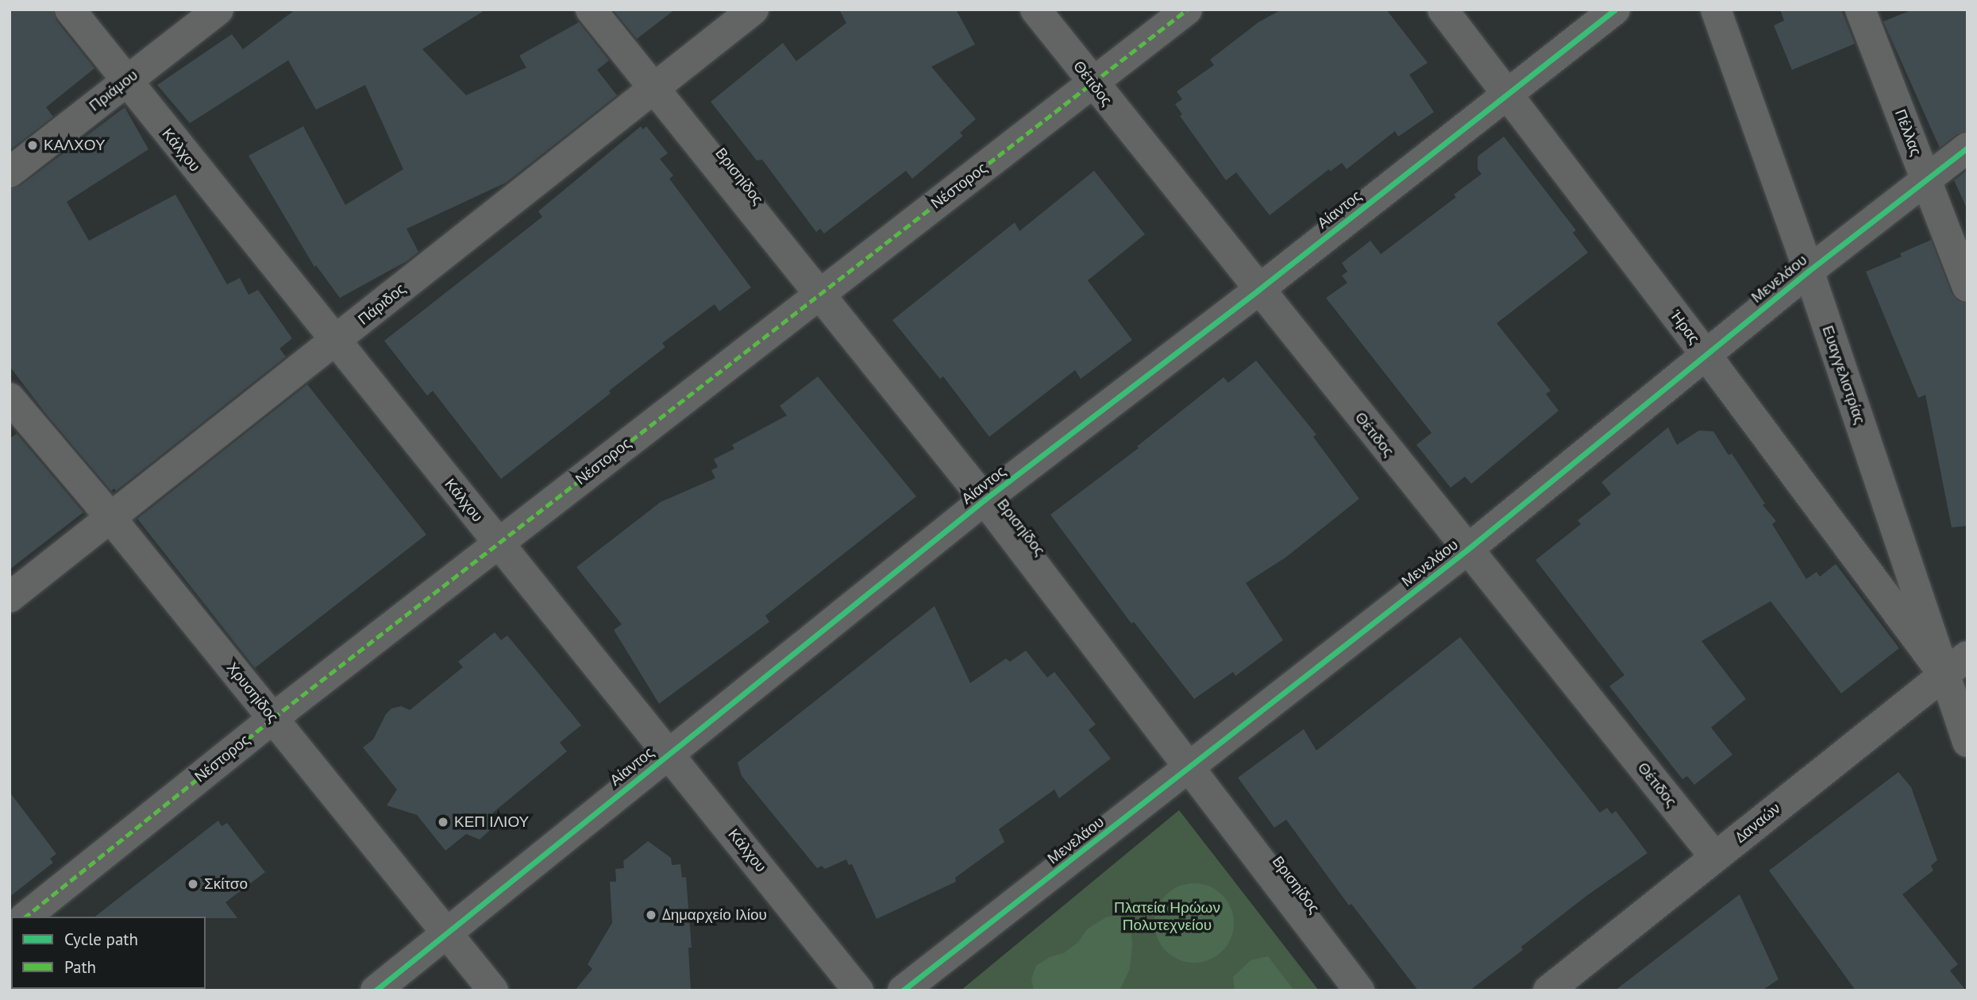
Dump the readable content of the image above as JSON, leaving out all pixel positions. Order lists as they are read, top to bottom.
{
  "streets": {
    "street": [
      "Θέτιδος",
      "Πριάμου",
      "Πέλλας",
      "Κάλχου",
      "Βρισηίδος",
      "Νέστορος",
      "Αίαντος",
      "Μενελάου",
      "Πάριδος",
      "Ήρας",
      "Ευαγγελιστρίας",
      "Χρυσηίδος",
      "Δαναών"
    ]
  },
  "crossings": [
    ["Θέτιδος", "Νέστορος"],
    ["Θέτιδος", "Αίαντος"],
    ["Θέτιδος", "Μενελάου"],
    ["Θέτιδος", "Δαναών"],
    ["Πριάμου", "Κάλχου"],
    ["Πέλλας", "Μενελάου"],
    ["Κάλχου", "Νέστορος"],
    ["Κάλχου", "Αίαντος"],
    ["Κάλχου", "Πάριδος"],
    ["Βρισηίδος", "Νέστορος"],
    ["Βρισηίδος", "Αίαντος"],
    ["Βρισηίδος", "Μενελάου"],
    ["Βρισηίδος", "Πάριδος"],
    ["Νέστορος", "Χρυσηίδος"],
    ["Αίαντος", "Ήρας"],
    ["Αίαντος", "Χρυσηίδος"],
    ["Μενελάου", "Ήρας"],
    ["Μενελάου", "Ευαγγελιστρίας"],
    ["Πάριδος", "Χρυσηίδος"],
    ["Ήρας", "Ευαγγελιστρίας"],
    ["Ήρας", "Δαναών"],
    ["Ευαγγελιστρίας", "Δαναών"]
  ],
  "parks": ["Πλατεία Ηρώων Πολυτεχνείου"],
  "places": [
    "ΚΑΛΧΟΥ",
    "ΚΕΠ ΙΛΙΟΥ",
    "Σκίτσο",
    "Δημαρχείο Ιλίου"
  ],
  "legend": ["Cycle path", "Path"]
}
